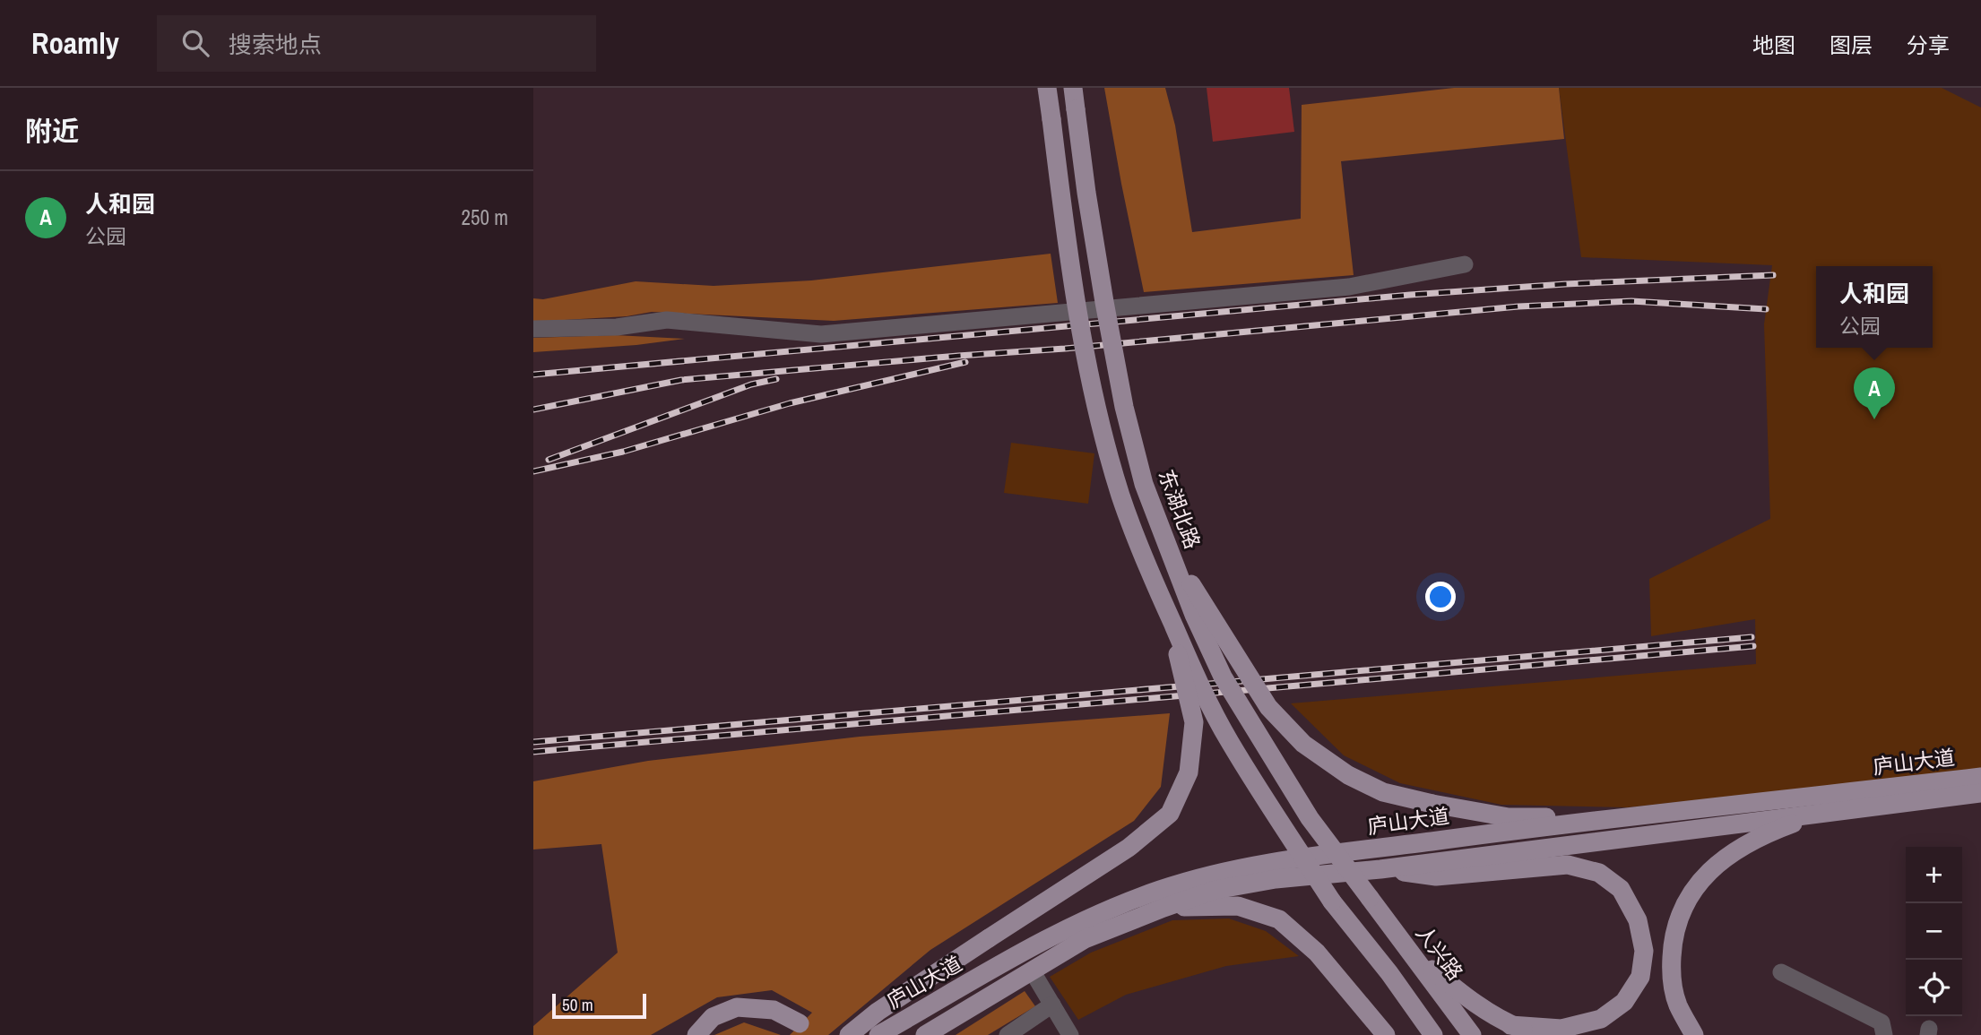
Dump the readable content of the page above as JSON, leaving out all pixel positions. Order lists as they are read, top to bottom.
{
  "streets": {
    "main road": ["东湖北路", "庐山大道", "人兴路"]
  },
  "crossings": [
    ["东湖北路", "人兴路"]
  ],
  "scale_bar": "50 m",
  "page": {
    "header": "Roamly",
    "search": "搜索地点",
    "nav": ["地图", "图层", "分享"],
    "heading": "附近",
    "list": [
      {
        "mark": "A",
        "name": "人和园",
        "note": "公园",
        "value": "250 m"
      }
    ],
    "popup": ["人和园", "公园"],
    "pins": "A",
    "map_buttons": ["+", "−"],
    "scale": "50 m"
  }
}
